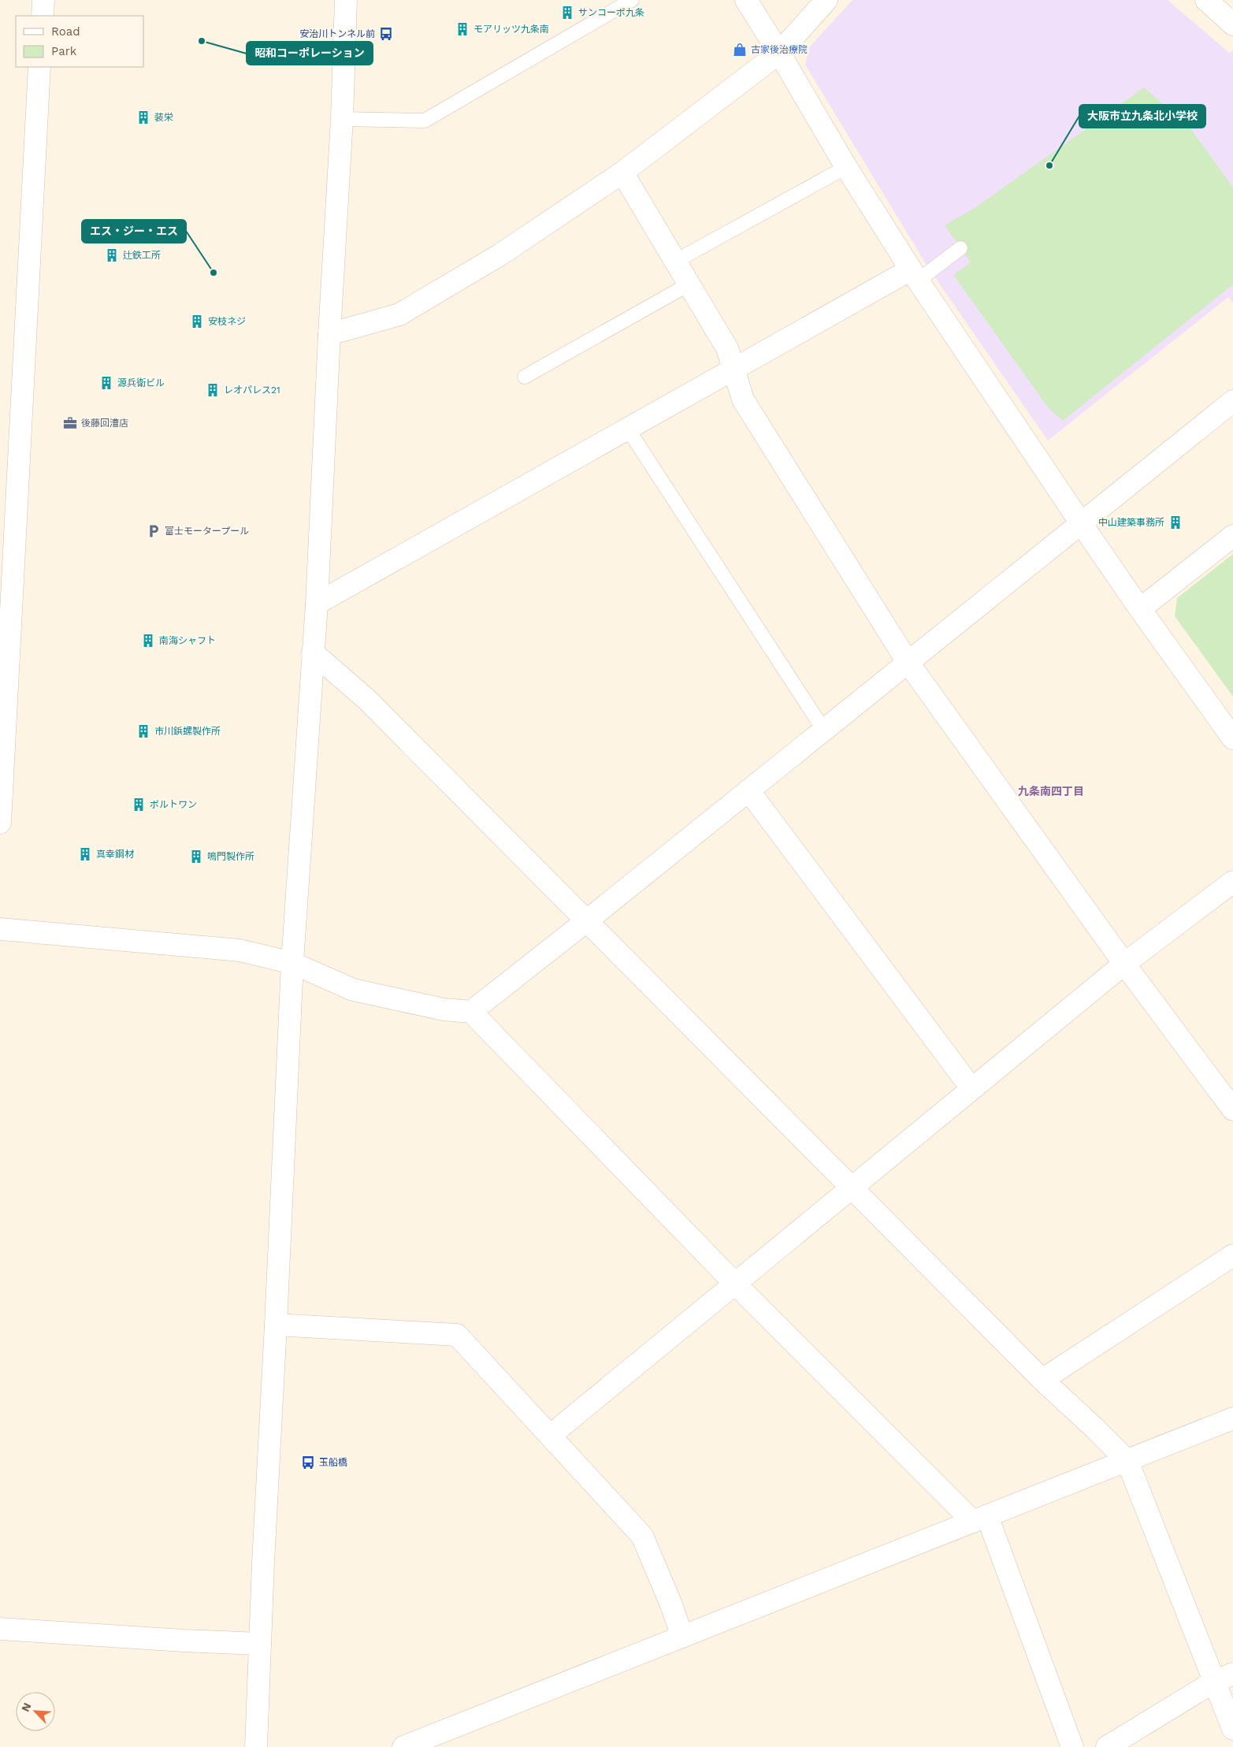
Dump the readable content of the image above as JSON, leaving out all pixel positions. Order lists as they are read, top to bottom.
{
  "districts": ["九条南四丁目"],
  "places": {
    "building": [
      "サンコーポ九条",
      "モアリッツ九条南",
      "装栄",
      "辻鉄工所",
      "安枝ネジ",
      "源兵衛ビル",
      "レオパレス21",
      "中山建築事務所",
      "南海シャフト",
      "市川鋲螺製作所",
      "ボルトワン",
      "真幸鋼材",
      "鳴門製作所"
    ],
    "bus stop": ["安治川トンネル前", "玉船橋"],
    "other": ["昭和コーポレーション", "大阪市立九条北小学校", "エス・ジー・エス"],
    "shop": ["古家後治療院"],
    "office": ["後藤回漕店"],
    "parking": ["富士モータープール"]
  },
  "legend": ["Road", "Park"],
  "north": "top left"
}
